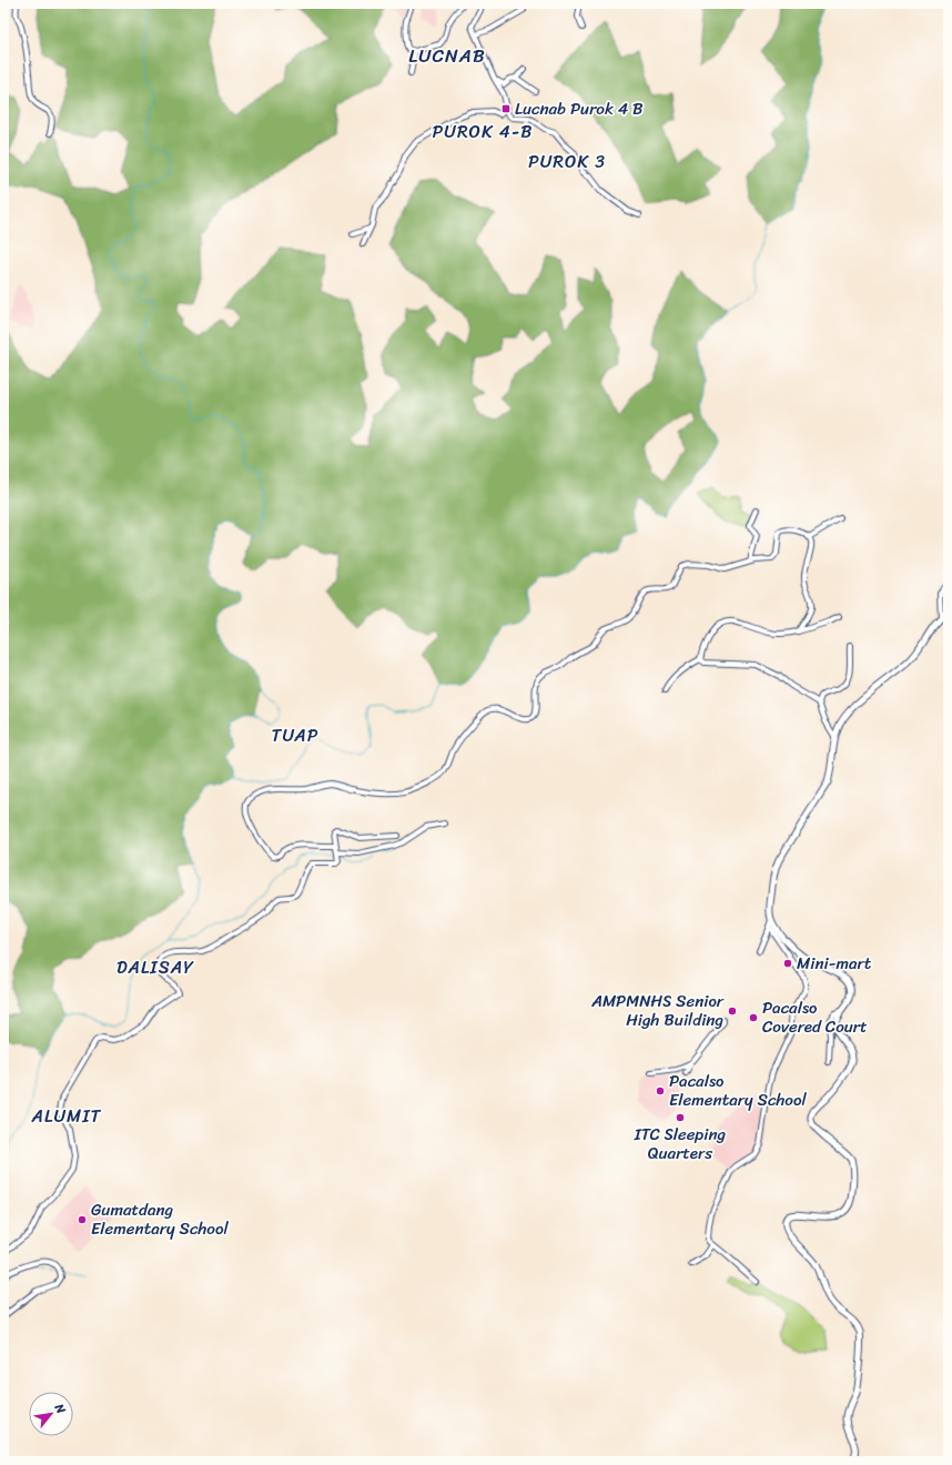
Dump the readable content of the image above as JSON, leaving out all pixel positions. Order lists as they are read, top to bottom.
{
  "districts": [
    "LUCNAB",
    "PUROK 4-B",
    "PUROK 3",
    "TUAP",
    "DALISAY",
    "ALUMIT"
  ],
  "places": {
    "transit": ["Lucnab Purok 4 B"],
    "other": [
      "Mini-mart",
      "AMPMNHS Senior High Building",
      "Pacalso Covered Court",
      "Pacalso Elementary School",
      "ITC Sleeping Quarters",
      "Gumatdang Elementary School"
    ]
  },
  "north": "top right"
}
